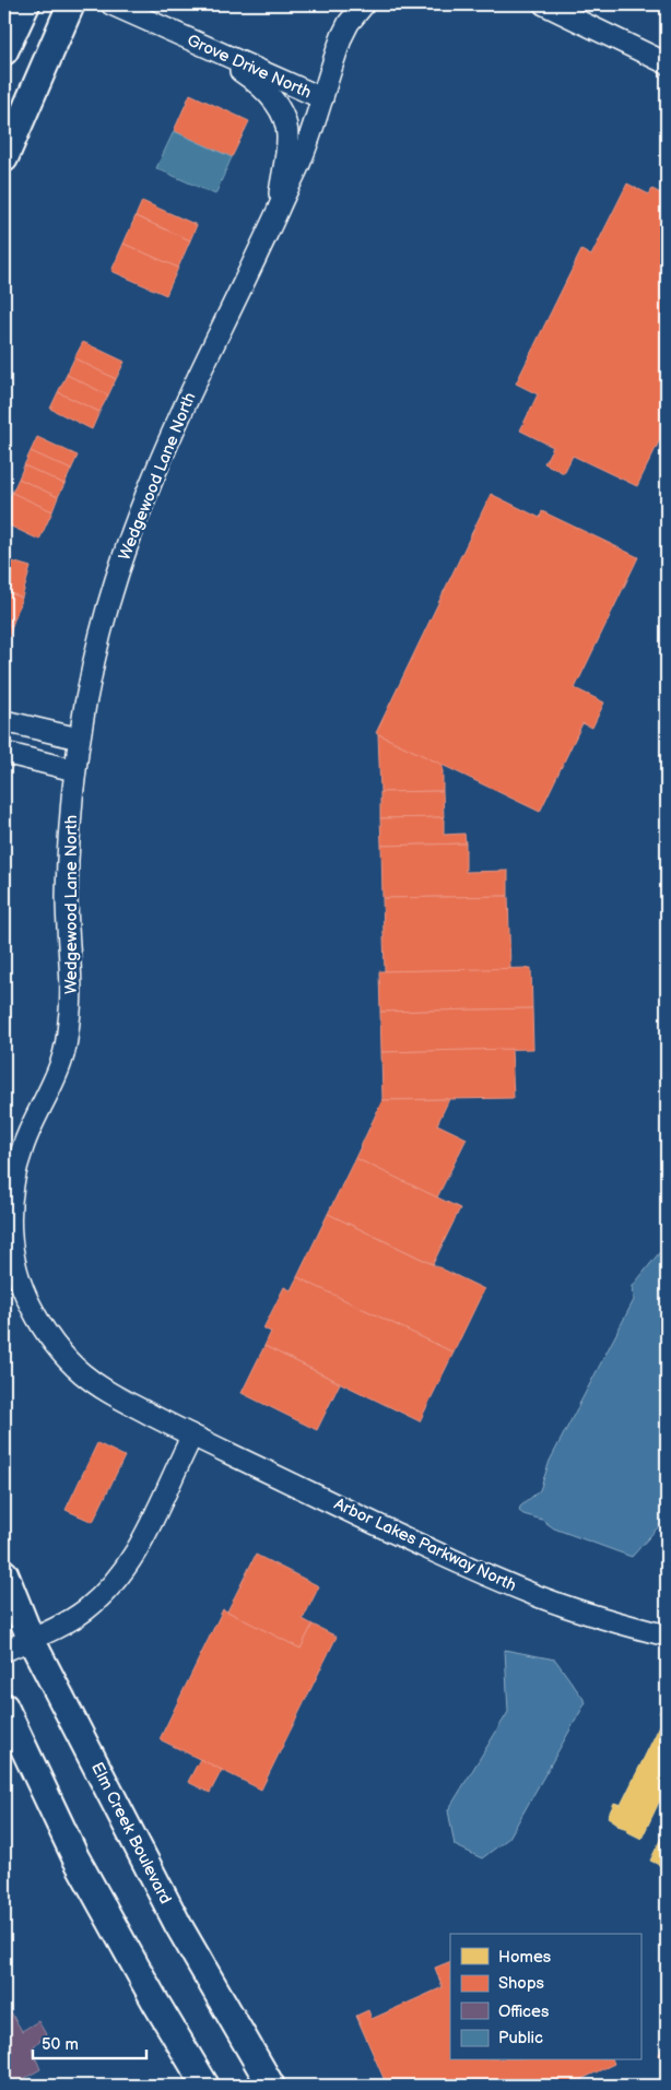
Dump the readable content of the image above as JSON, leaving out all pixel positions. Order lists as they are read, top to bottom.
{
  "streets": {
    "main road": ["Elm Creek Boulevard"],
    "street": ["Grove Drive North", "Wedgewood Lane North", "Arbor Lakes Parkway North"]
  },
  "crossings": [
    ["Grove Drive North", "Wedgewood Lane North"],
    ["Wedgewood Lane North", "Arbor Lakes Parkway North"]
  ],
  "legend": [
    "Homes",
    "Shops",
    "Offices",
    "Public"
  ],
  "scale_bar": "50 m"
}
